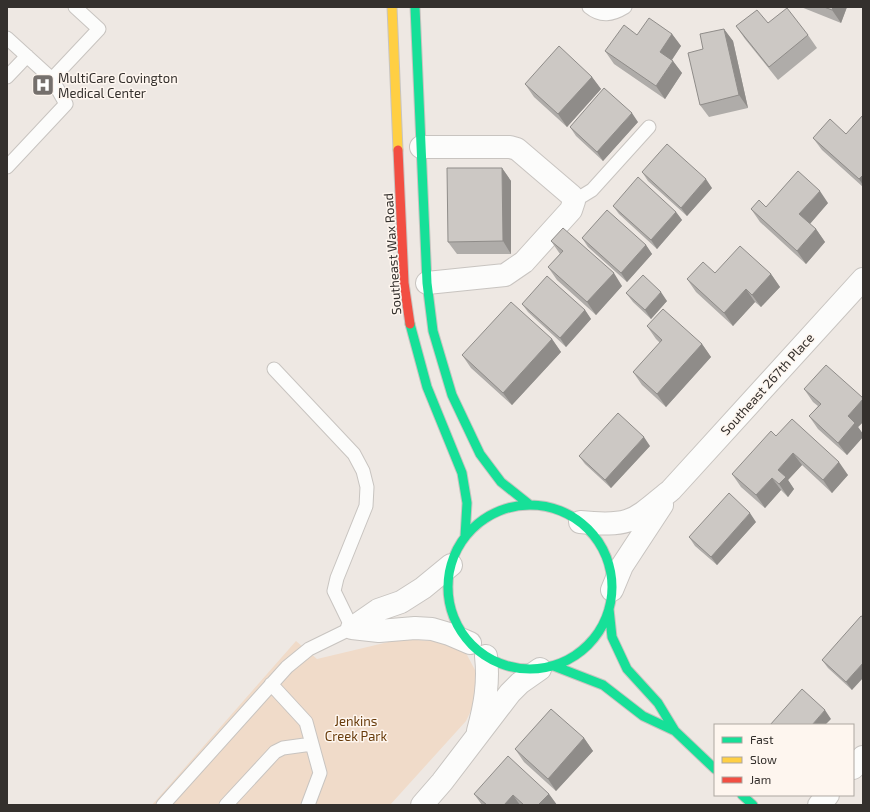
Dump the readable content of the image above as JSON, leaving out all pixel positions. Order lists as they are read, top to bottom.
{
  "streets": {
    "street": ["Southeast Wax Road", "Southeast 267th Place"]
  },
  "parks": ["Jenkins Creek Park"],
  "places": {
    "hospital": ["MultiCare Covington Medical Center"]
  },
  "legend": ["Fast", "Slow", "Jam"]
}
